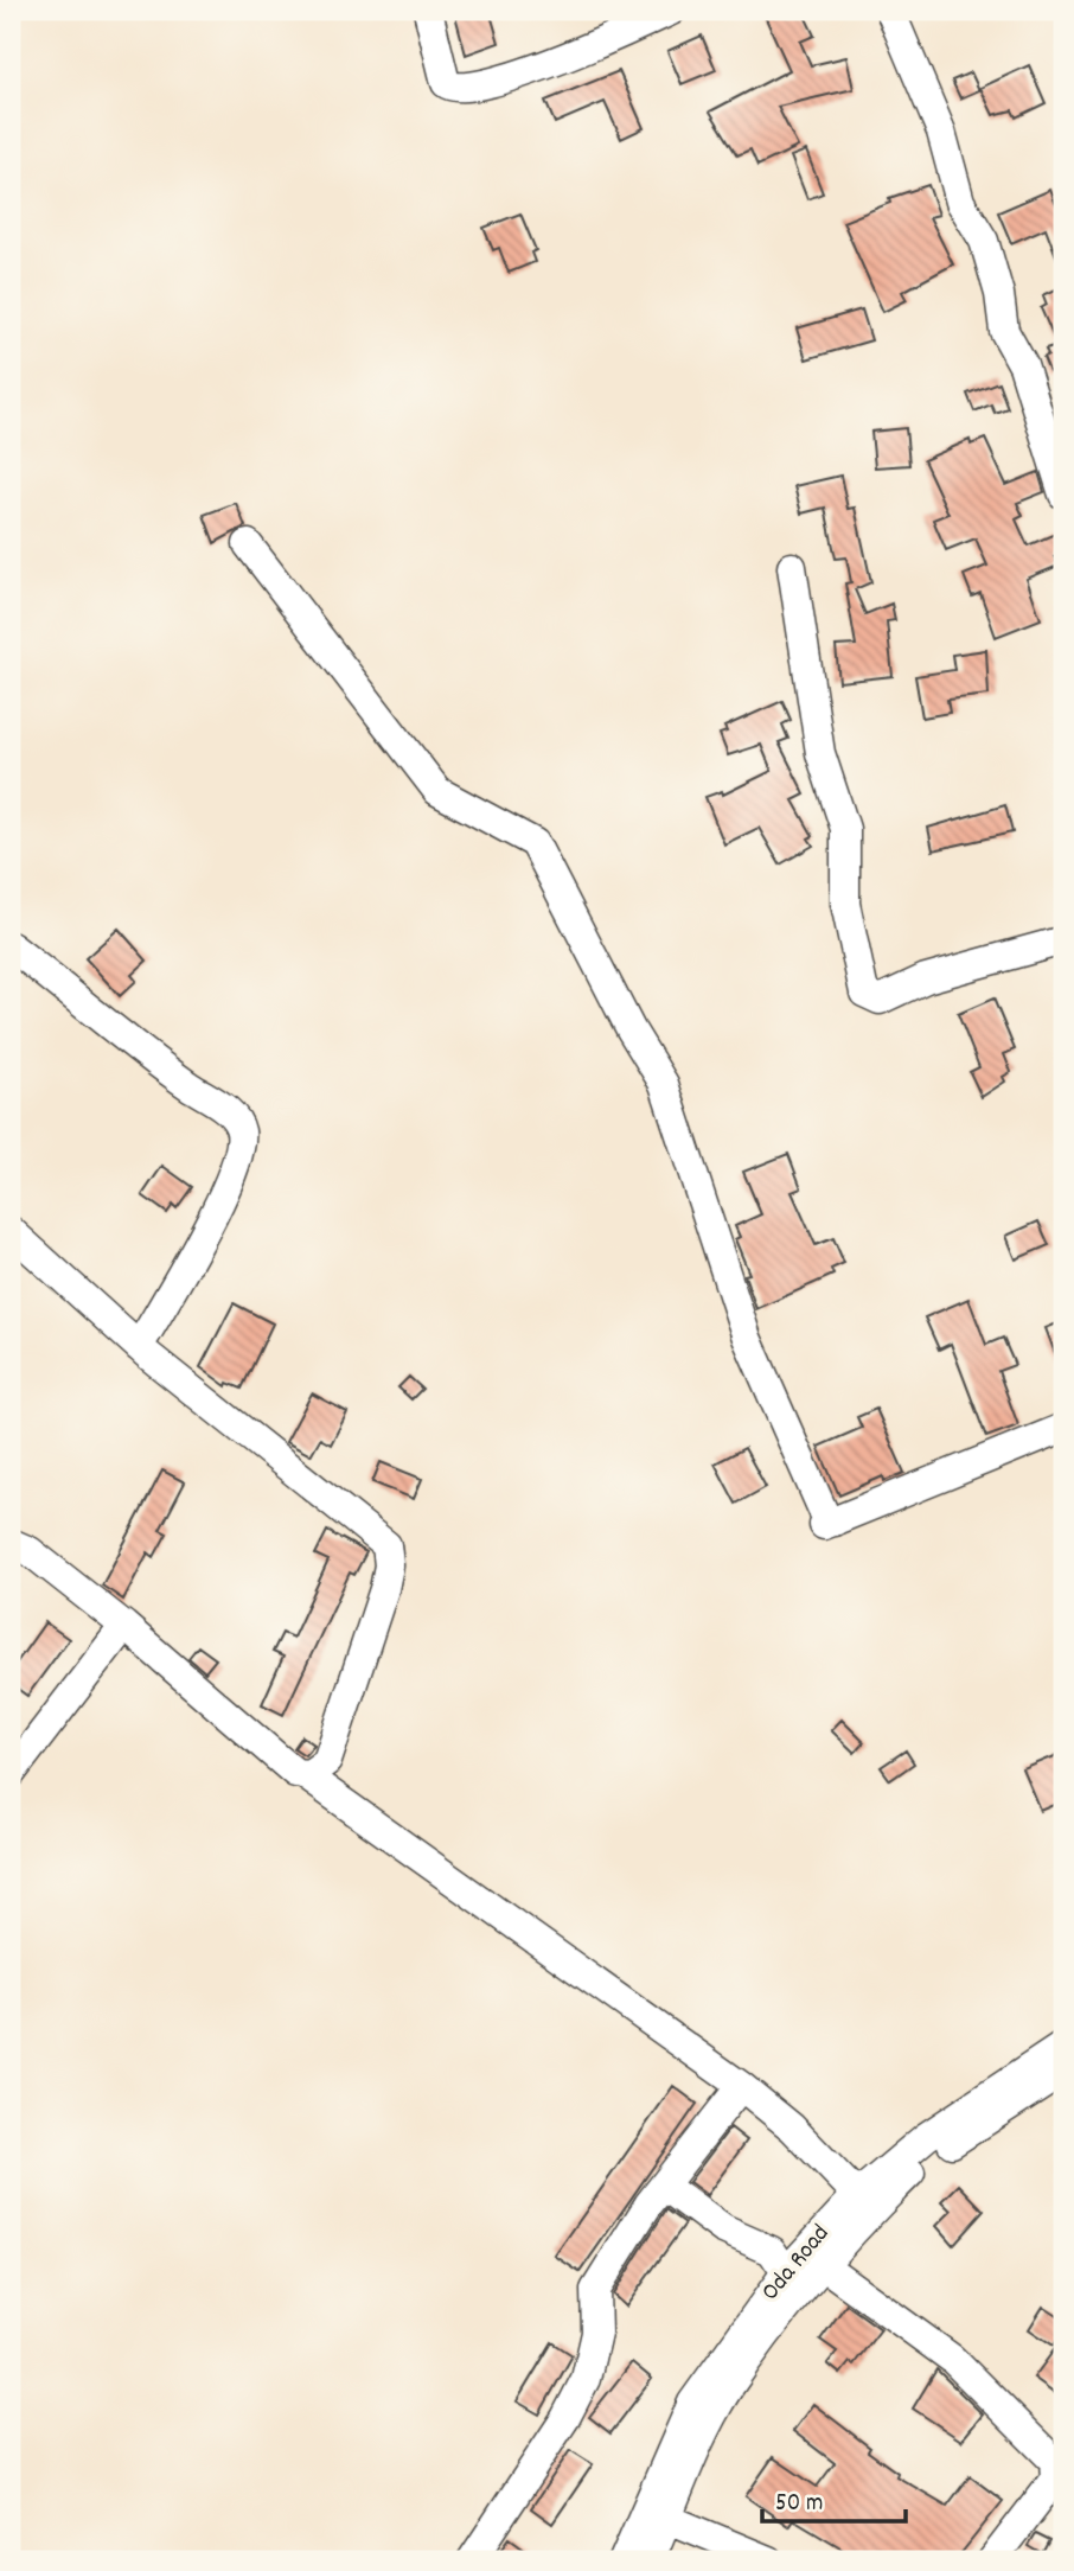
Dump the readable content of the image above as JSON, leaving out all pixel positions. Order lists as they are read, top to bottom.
{
  "streets": {
    "street": ["Oda Road"]
  },
  "scale_bar": "50 m"
}
